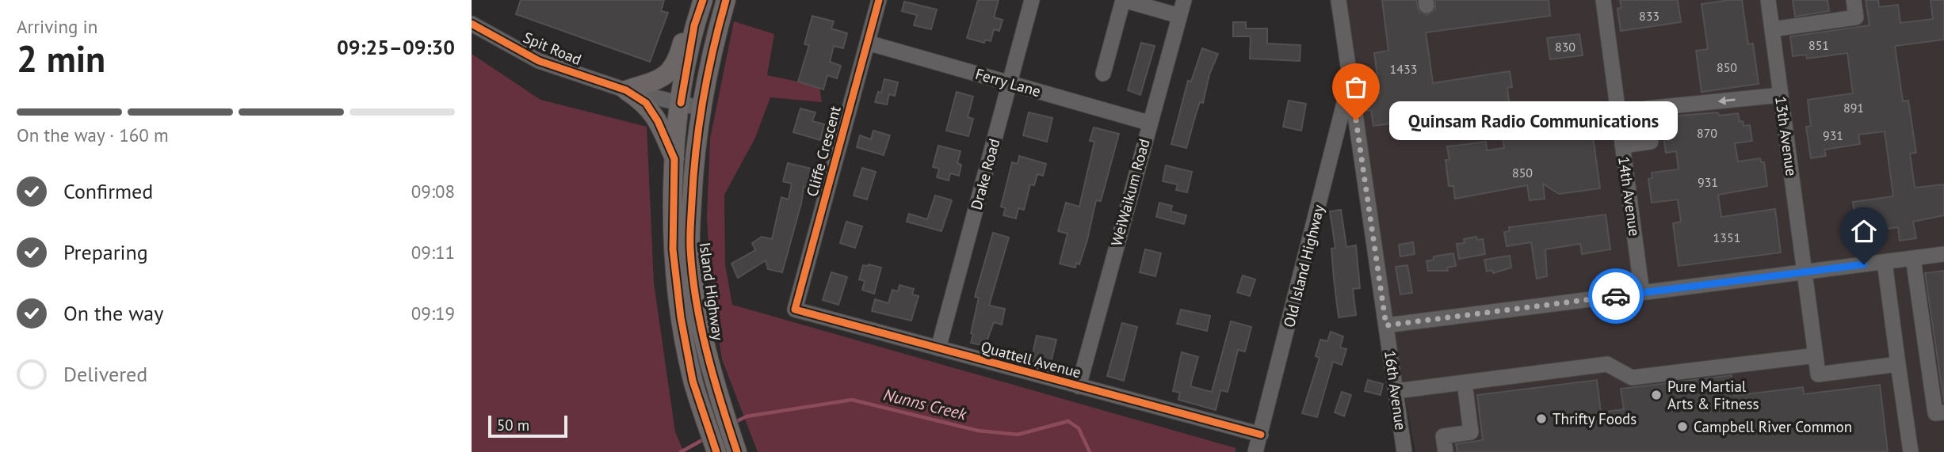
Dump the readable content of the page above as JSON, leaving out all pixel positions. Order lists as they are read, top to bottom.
{
  "streets": {
    "main road": ["Island Highway"],
    "street": [
      "Spit Road",
      "Ferry Lane",
      "13th Avenue",
      "Cliffe Crescent",
      "Drake Road",
      "WeiWaikum Road",
      "14th Avenue",
      "Old Island Highway",
      "Quattell Avenue",
      "16th Avenue"
    ]
  },
  "crossings": [
    ["Spit Road", "Island Highway"],
    ["Ferry Lane", "Cliffe Crescent"],
    ["Ferry Lane", "Drake Road"],
    ["Ferry Lane", "WeiWaikum Road"],
    ["Cliffe Crescent", "Quattell Avenue"],
    ["Drake Road", "Quattell Avenue"],
    ["WeiWaikum Road", "Quattell Avenue"],
    ["Old Island Highway", "Quattell Avenue"],
    ["Old Island Highway", "16th Avenue"]
  ],
  "water": ["Nunns Creek"],
  "places": [
    "Quinsam Radio Communications",
    "Pure Martial Arts & Fitness",
    "Thrifty Foods",
    "Campbell River Common"
  ],
  "house_numbers": [
    "833",
    "851",
    "830",
    "850",
    "1433",
    "891",
    "870",
    "931",
    "850",
    "931",
    "1351"
  ],
  "scale_bar": "50 m",
  "page": {
    "heading": ["2 min", "Arriving in", "09:25–09:30"],
    "bar": "On the way · 160 m",
    "bubble": "Quinsam Radio Communications",
    "list": [
      ["Confirmed", "09:08"],
      ["Preparing", "09:11"],
      ["On the way", "09:19"],
      "Delivered"
    ],
    "scale": "50 m"
  }
}
